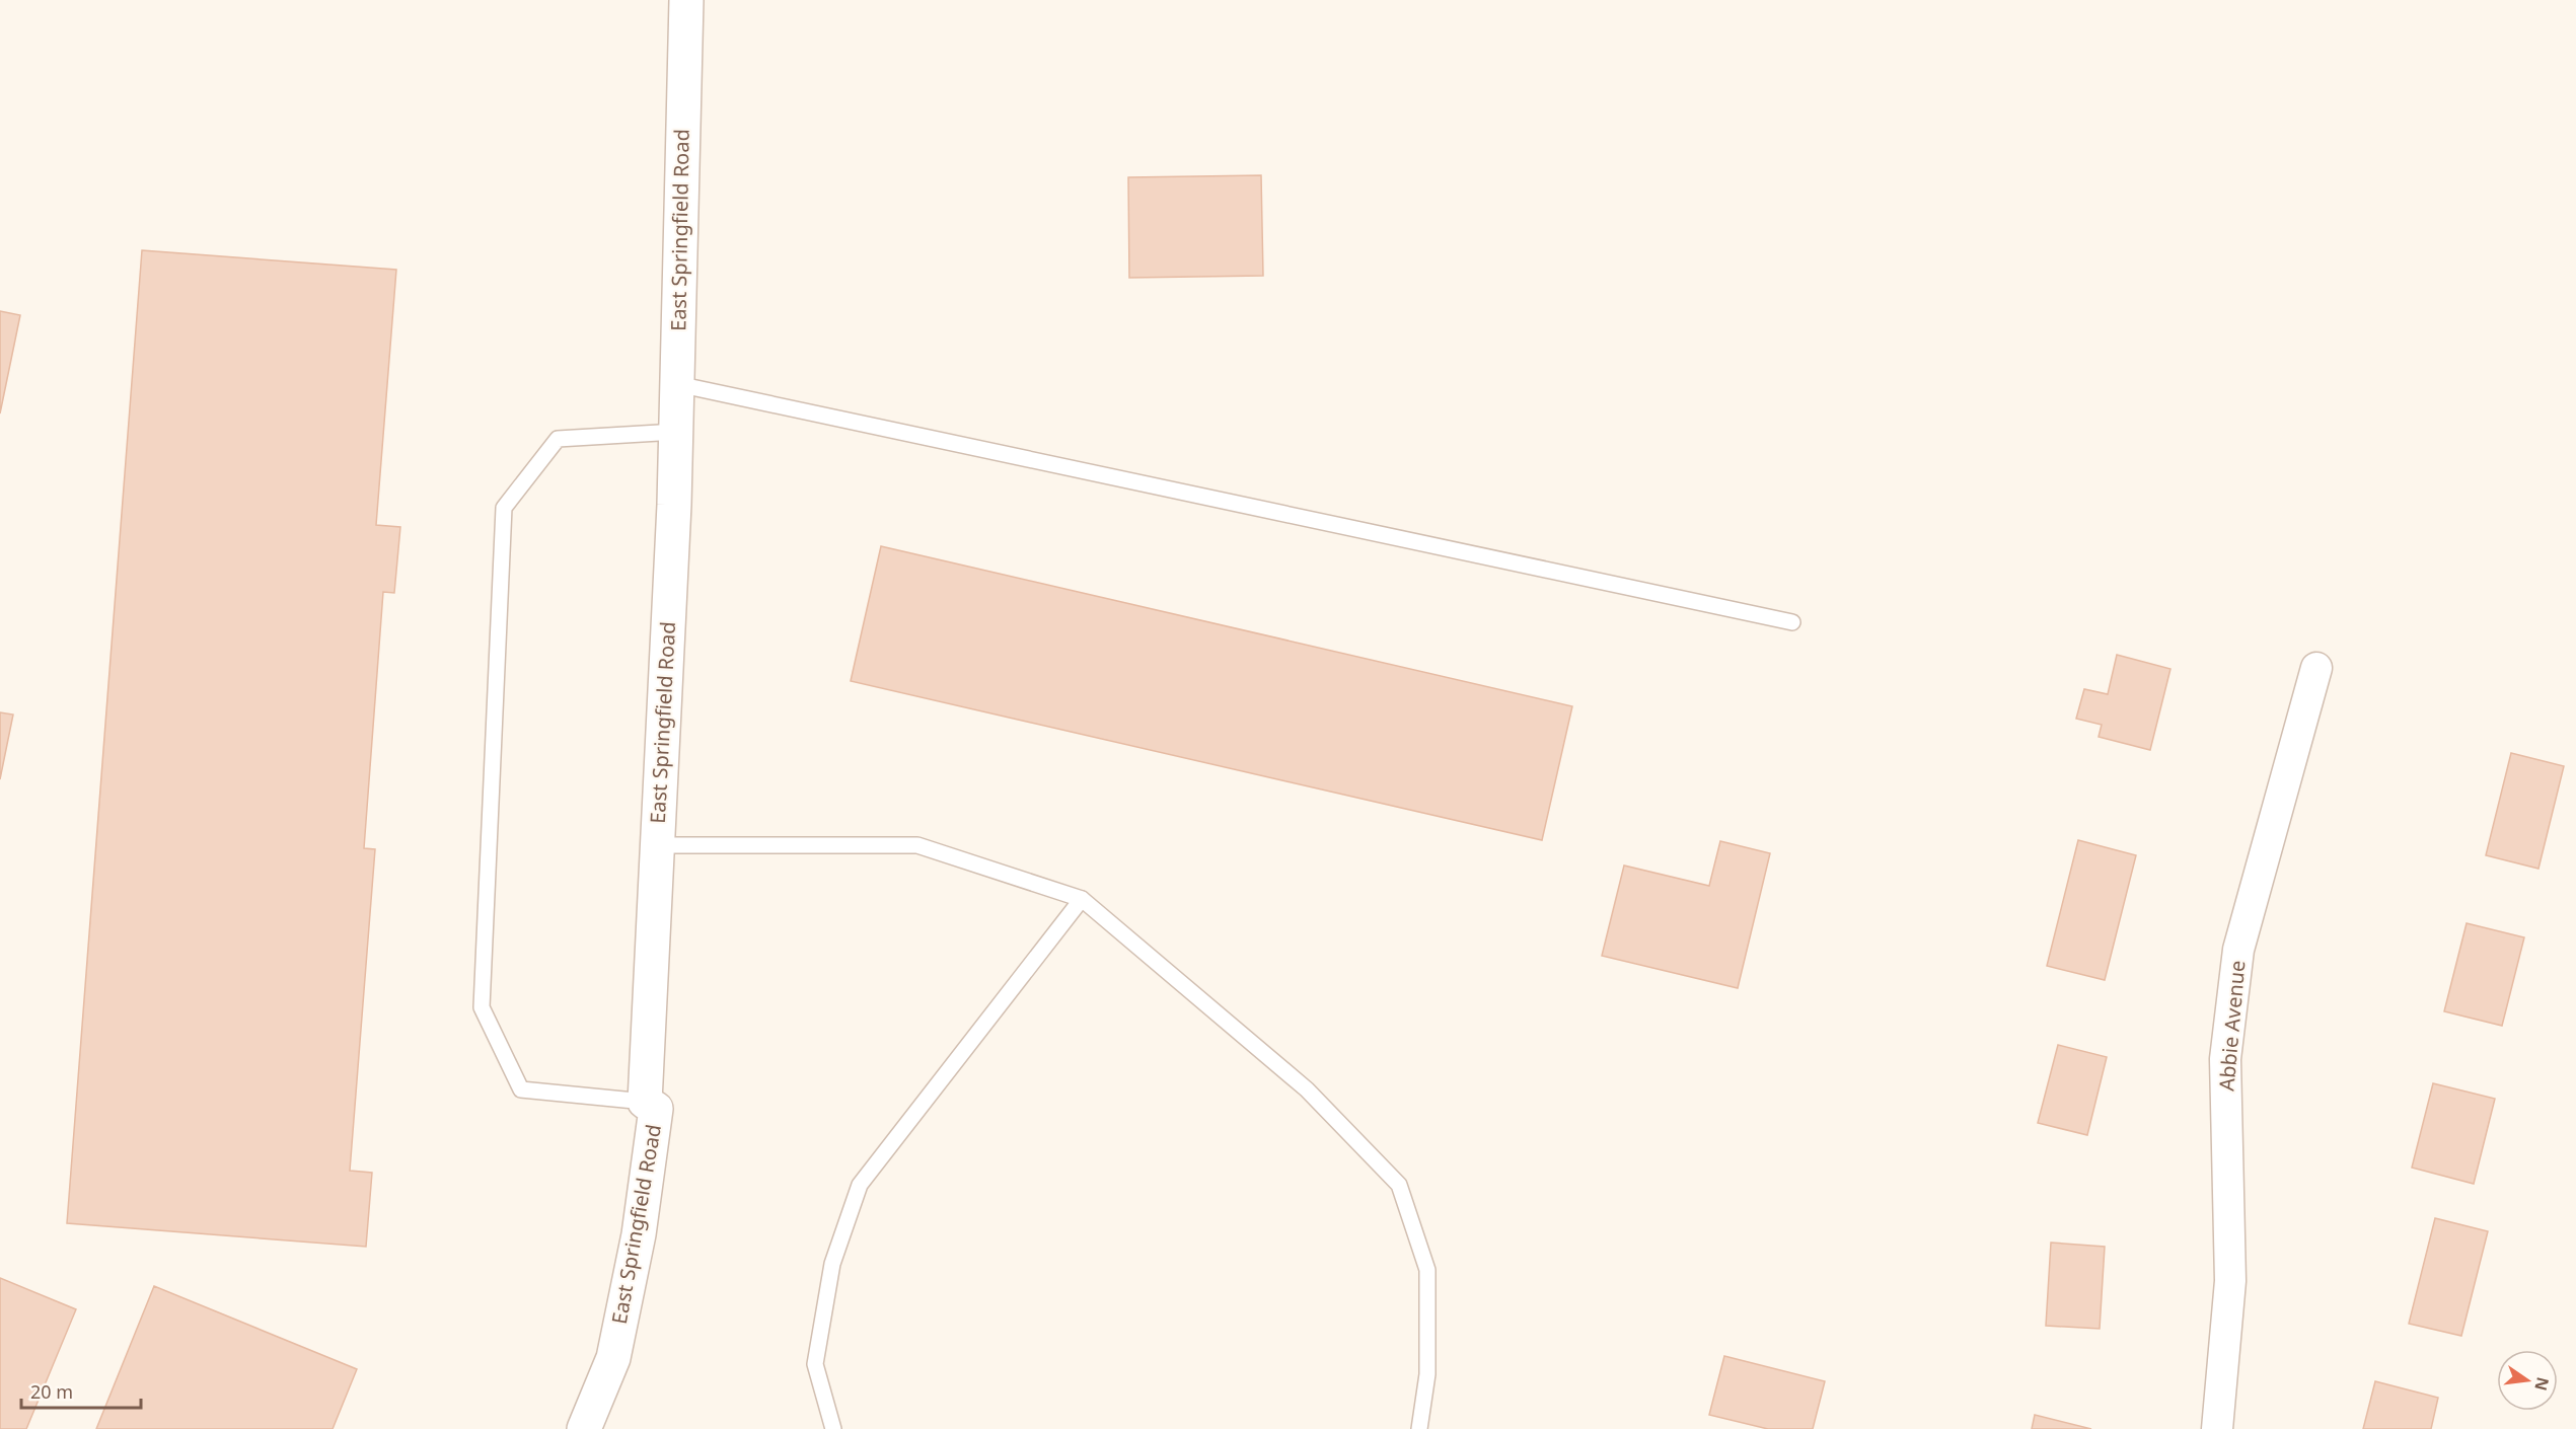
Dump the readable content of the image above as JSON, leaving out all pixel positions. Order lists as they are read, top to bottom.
{
  "streets": {
    "street": ["East Springfield Road", "Abbie Avenue"]
  },
  "scale_bar": "20 m",
  "north": "right"
}
